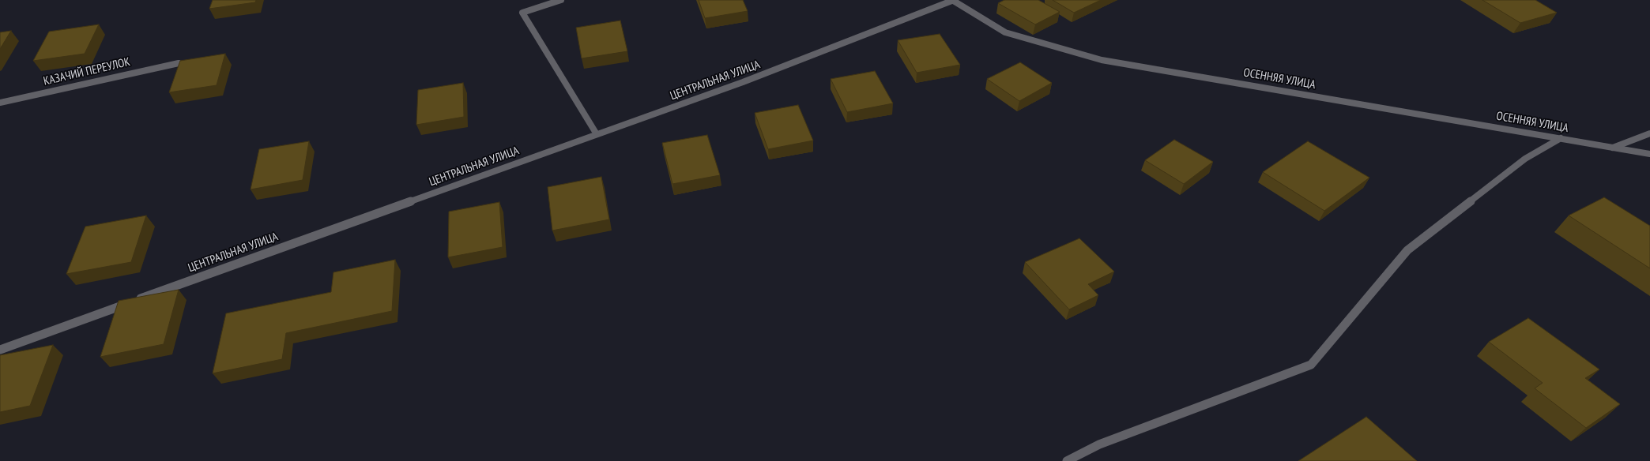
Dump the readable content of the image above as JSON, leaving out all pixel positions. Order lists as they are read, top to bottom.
{
  "streets": {
    "street": ["КАЗАЧИЙ ПЕРЕУЛОК", "ОСЕННЯЯ УЛИЦА", "ЦЕНТРАЛЬНАЯ УЛИЦА"]
  },
  "crossings": [
    ["ОСЕННЯЯ УЛИЦА", "ЦЕНТРАЛЬНАЯ УЛИЦА"]
  ]
}
